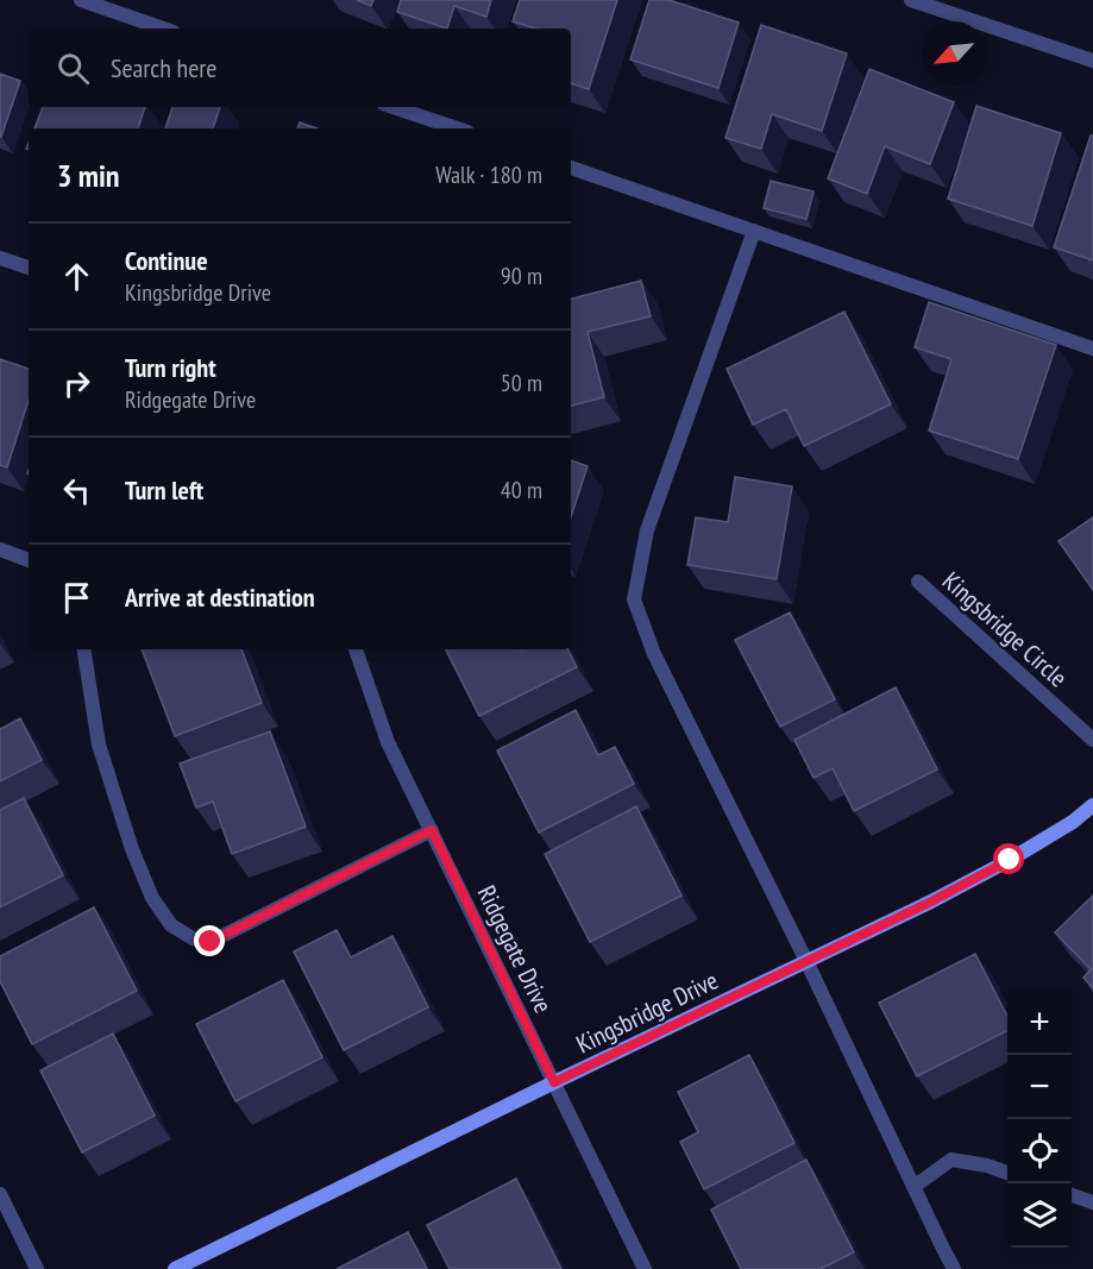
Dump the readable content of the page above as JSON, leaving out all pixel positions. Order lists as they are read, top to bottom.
{
  "streets": {
    "street": ["Kingsbridge Circle", "Ridgegate Drive", "Kingsbridge Drive"]
  },
  "crossings": [
    ["Ridgegate Drive", "Kingsbridge Drive"]
  ],
  "north": "bottom left",
  "page": {
    "search": "Search here",
    "heading": ["3 min", "Walk · 180 m"],
    "list": [
      ["Continue", "Kingsbridge Drive", "90 m"],
      ["Turn right", "Ridgegate Drive", "50 m"],
      ["Turn left", "40 m"],
      "Arrive at destination"
    ],
    "map_buttons": ["+", "−"]
  }
}
